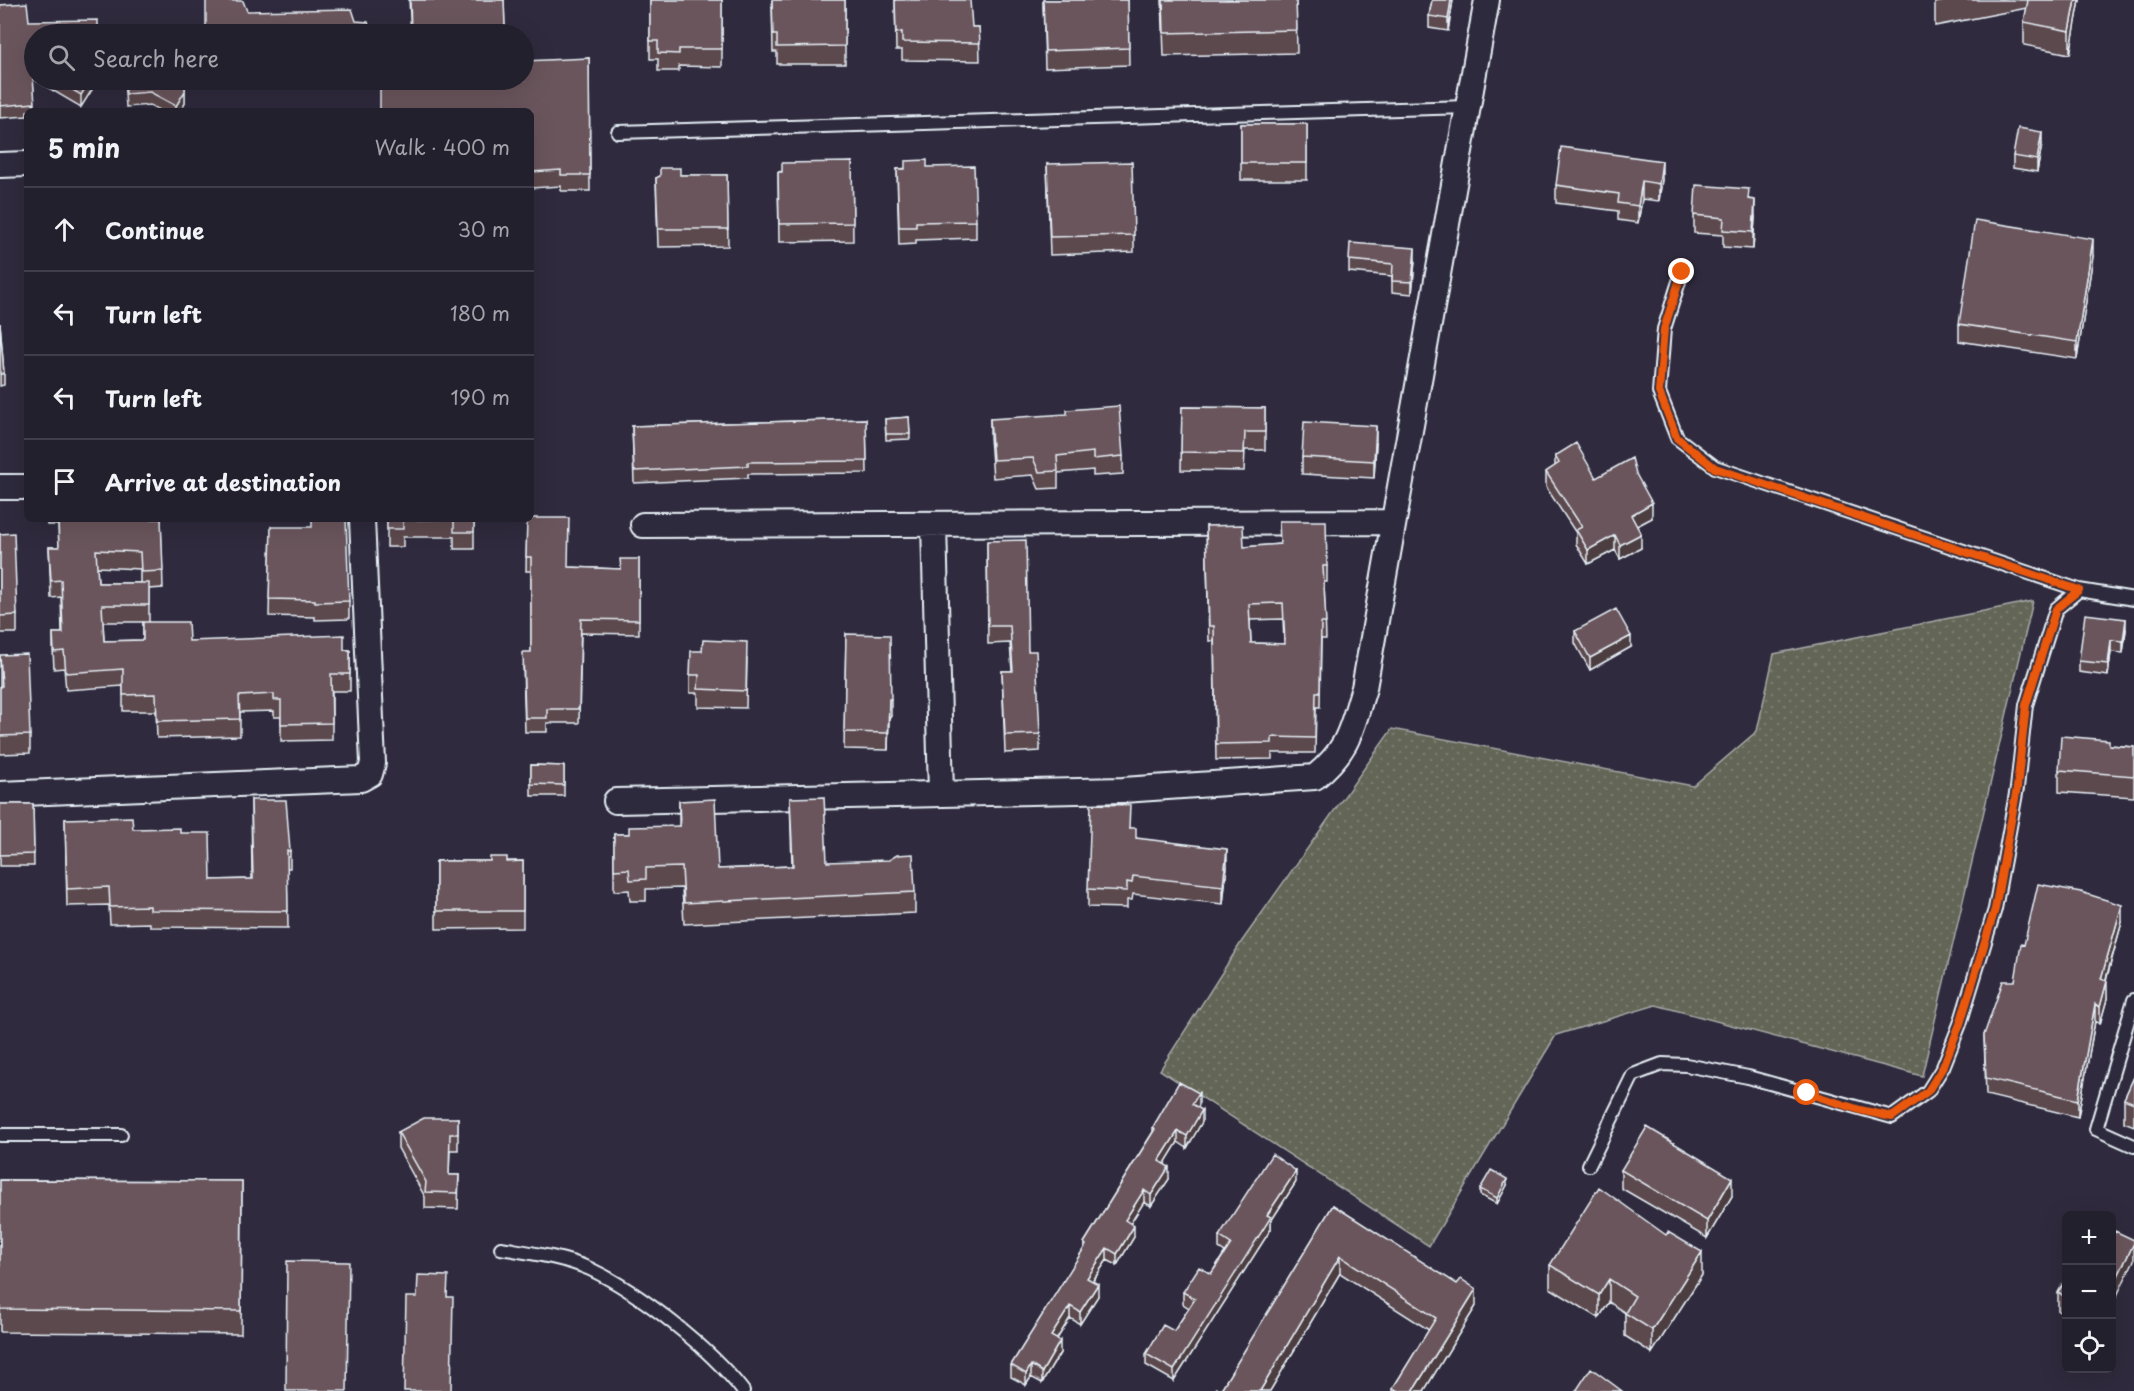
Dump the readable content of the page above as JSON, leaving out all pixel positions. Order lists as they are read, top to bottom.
{
  "page": {
    "search": "Search here",
    "heading": ["5 min", "Walk · 400 m"],
    "list": [
      ["Continue", "30 m"],
      ["Turn left", "180 m"],
      ["Turn left", "190 m"],
      "Arrive at destination"
    ],
    "map_buttons": ["+", "−"]
  }
}
